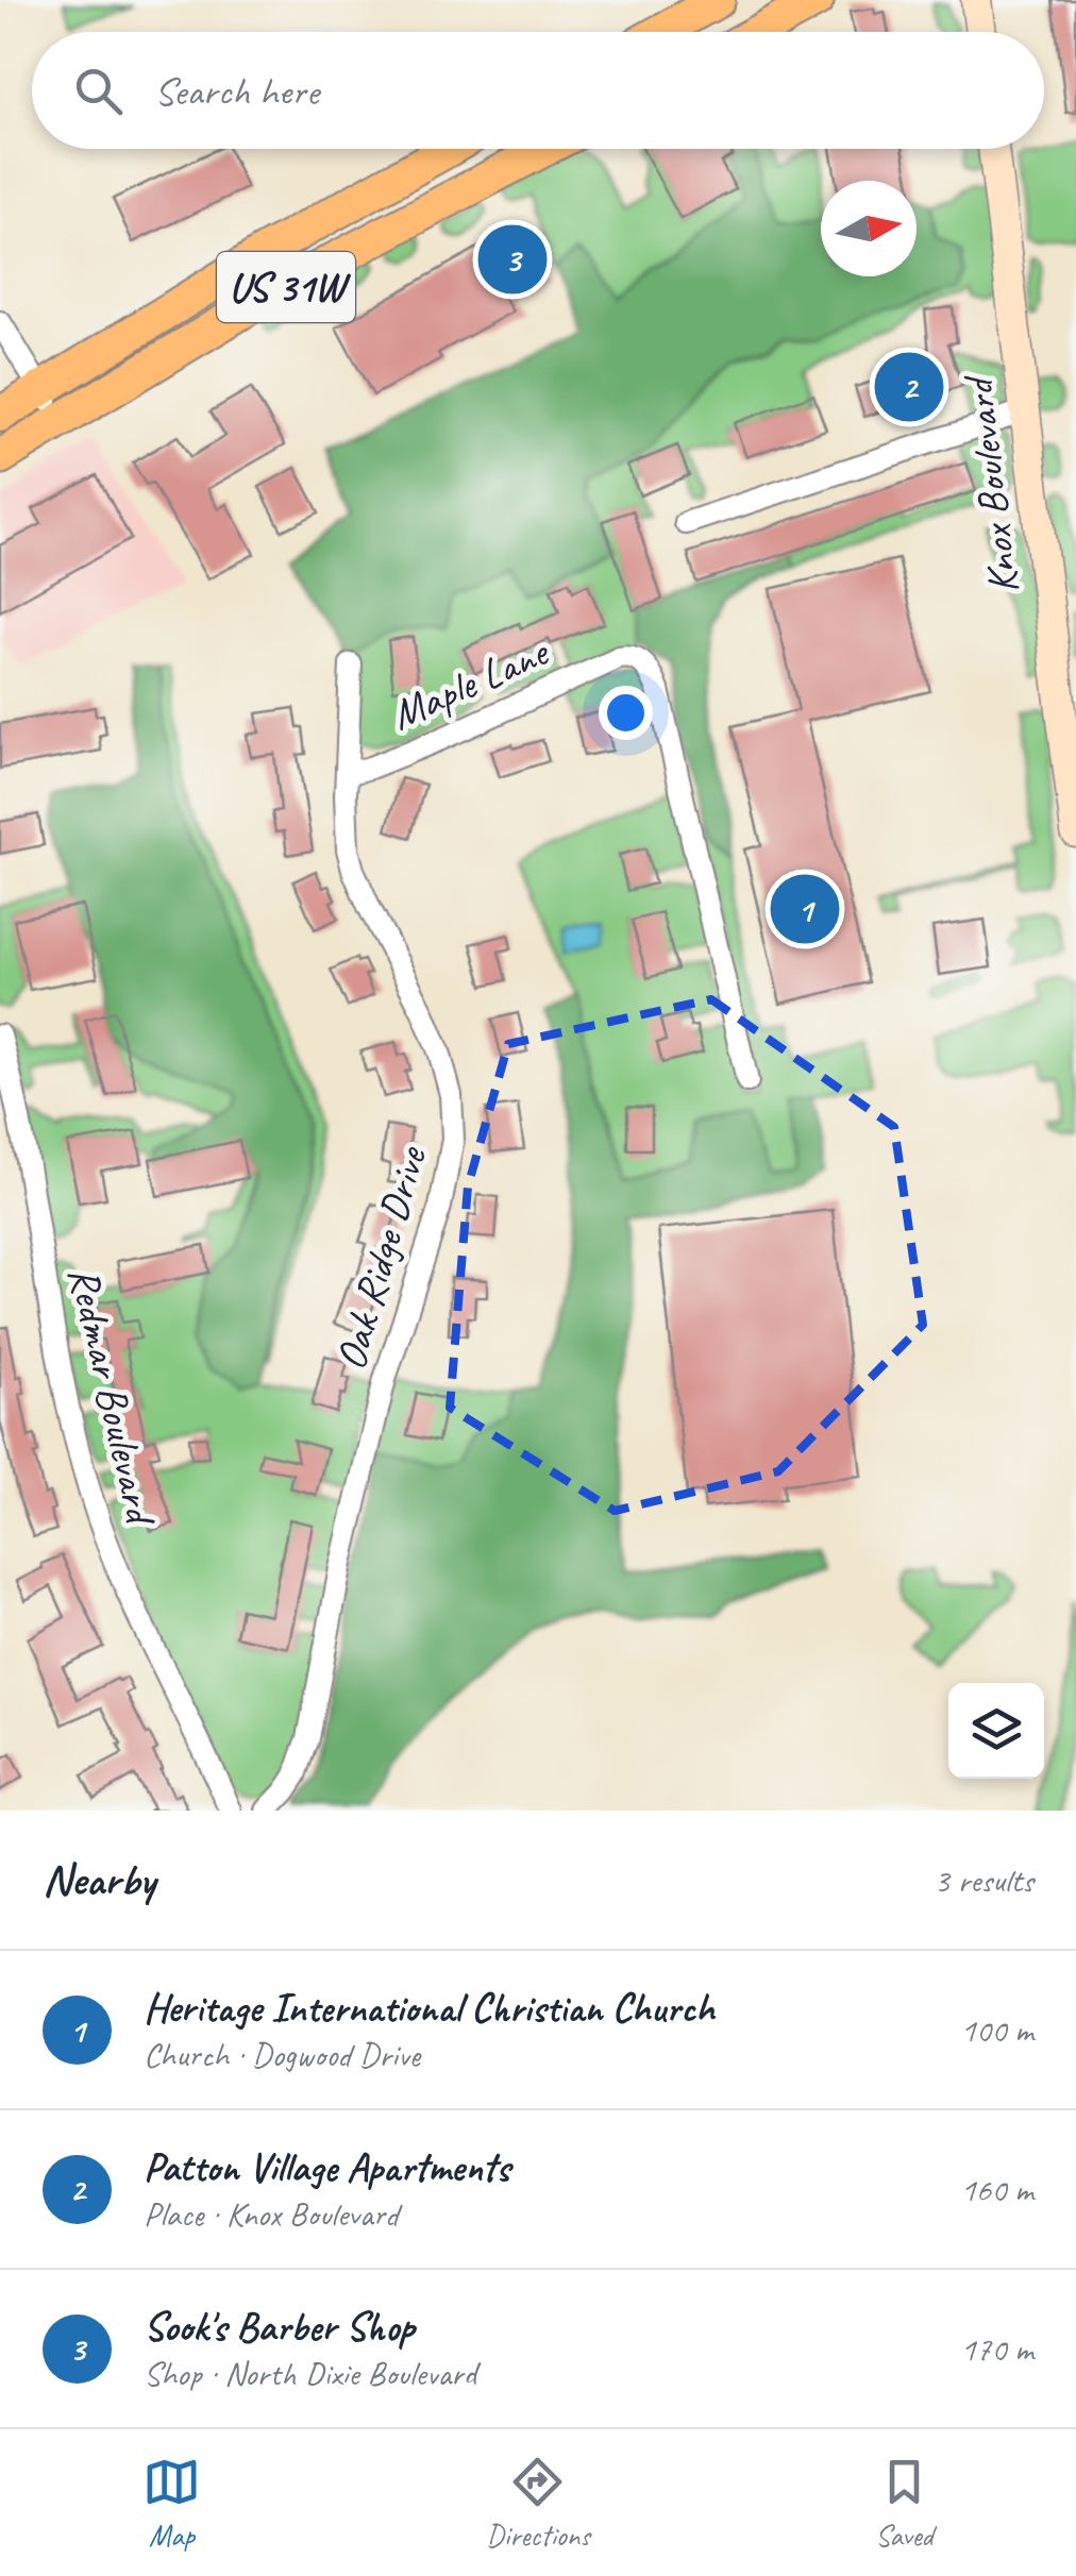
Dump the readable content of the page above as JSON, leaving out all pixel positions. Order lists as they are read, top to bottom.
{
  "streets": {
    "highway": ["US 31W"],
    "main road": ["Knox Boulevard"],
    "street": ["Maple Lane", "Oak Ridge Drive", "Redmar Boulevard"]
  },
  "crossings": [
    ["Maple Lane", "Oak Ridge Drive"]
  ],
  "north": "right",
  "page": {
    "search": "Search here",
    "pins": ["3", "2", "1"],
    "heading": ["Nearby", "3 results"],
    "list": [
      {
        "mark": "1",
        "name": "Heritage International Christian Church",
        "note": "Church · Dogwood Drive",
        "value": "100 m"
      },
      {
        "mark": "2",
        "name": "Patton Village Apartments",
        "note": "Place · Knox Boulevard",
        "value": "160 m"
      },
      {
        "mark": "3",
        "name": "Sook's Barber Shop",
        "note": "Shop · North Dixie Boulevard",
        "value": "170 m"
      }
    ],
    "nav": ["Map", "Directions", "Saved"]
  }
}
